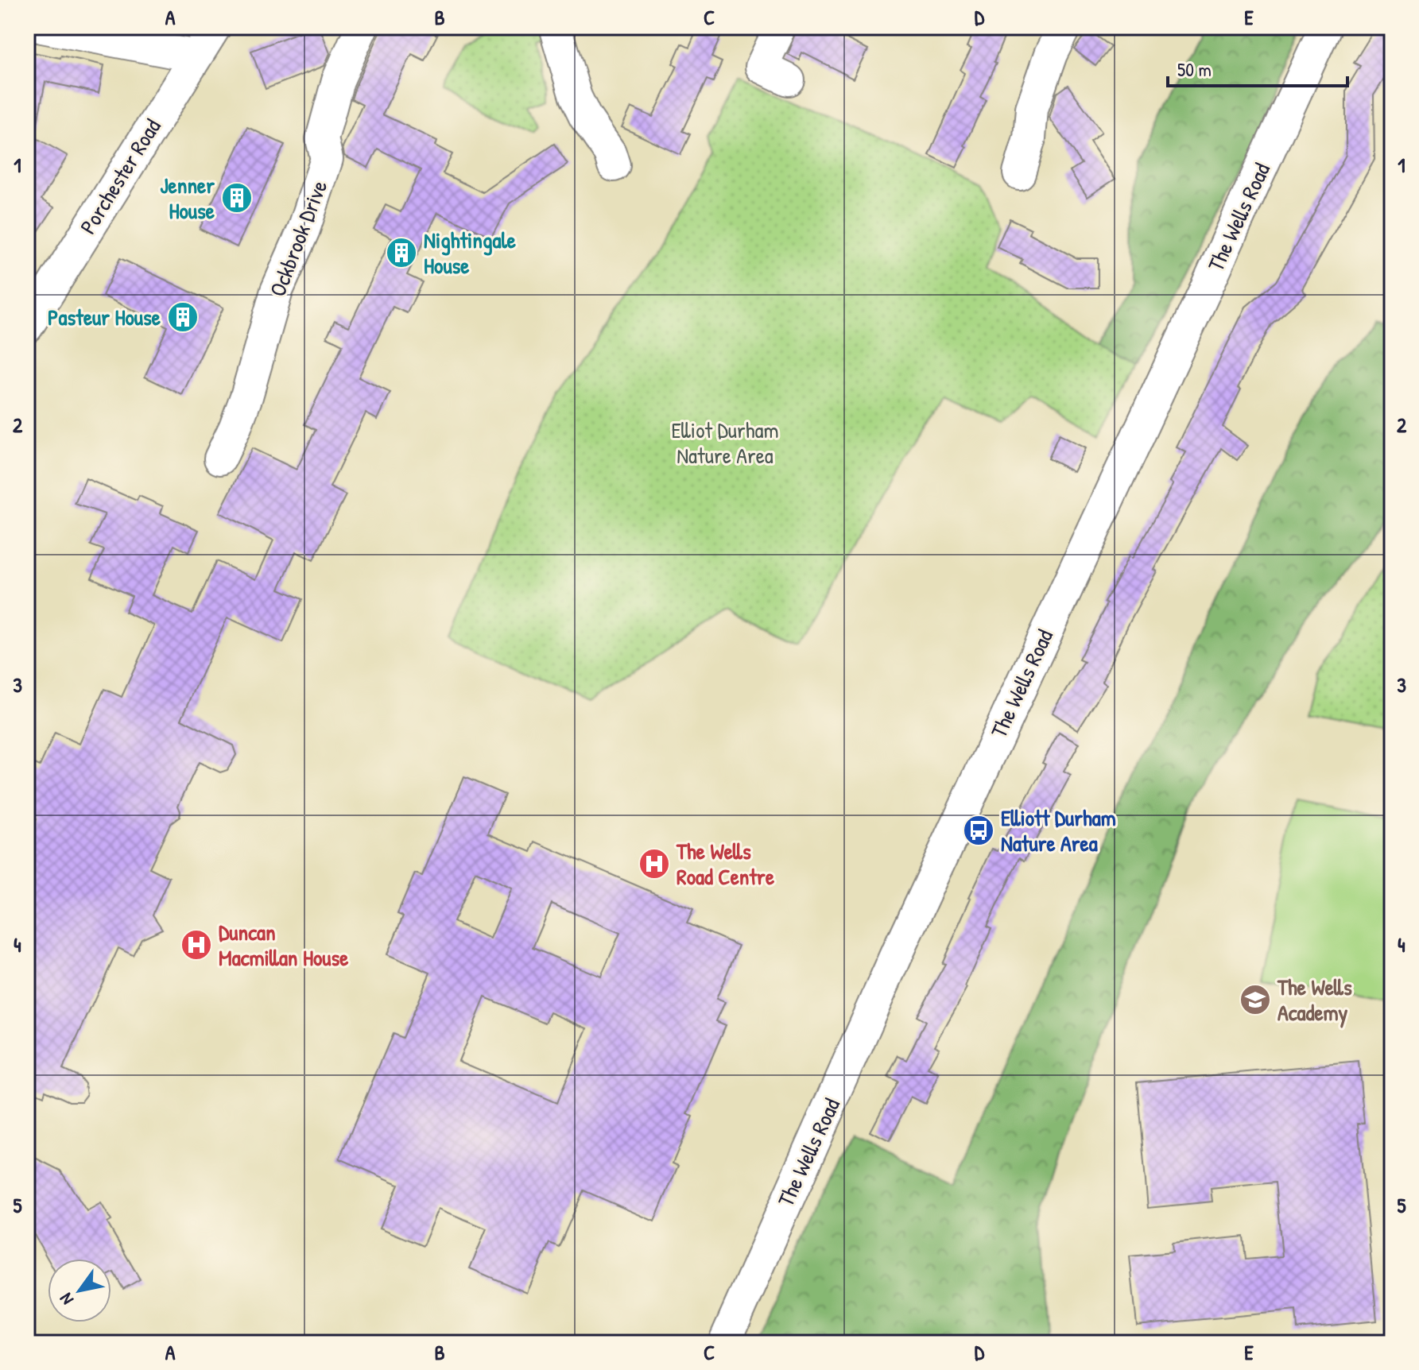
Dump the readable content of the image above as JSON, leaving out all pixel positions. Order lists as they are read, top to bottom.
{
  "streets": {
    "street": ["Porchester Road", "The Wells Road", "Ockbrook Drive"]
  },
  "parks": ["Elliot Durham Nature Area"],
  "places": {
    "building": ["Jenner House", "Nightingale House", "Pasteur House"],
    "bus stop": ["Elliott Durham Nature Area"],
    "hospital": ["The Wells Road Centre", "Duncan Macmillan House"],
    "school or university": ["The Wells Academy"]
  },
  "scale_bar": "50 m",
  "north": "bottom left",
  "grid": {
    "columns": [
      "A",
      "B",
      "C",
      "D",
      "E"
    ],
    "rows": [
      "1",
      "2",
      "3",
      "4",
      "5"
    ]
  }
}
